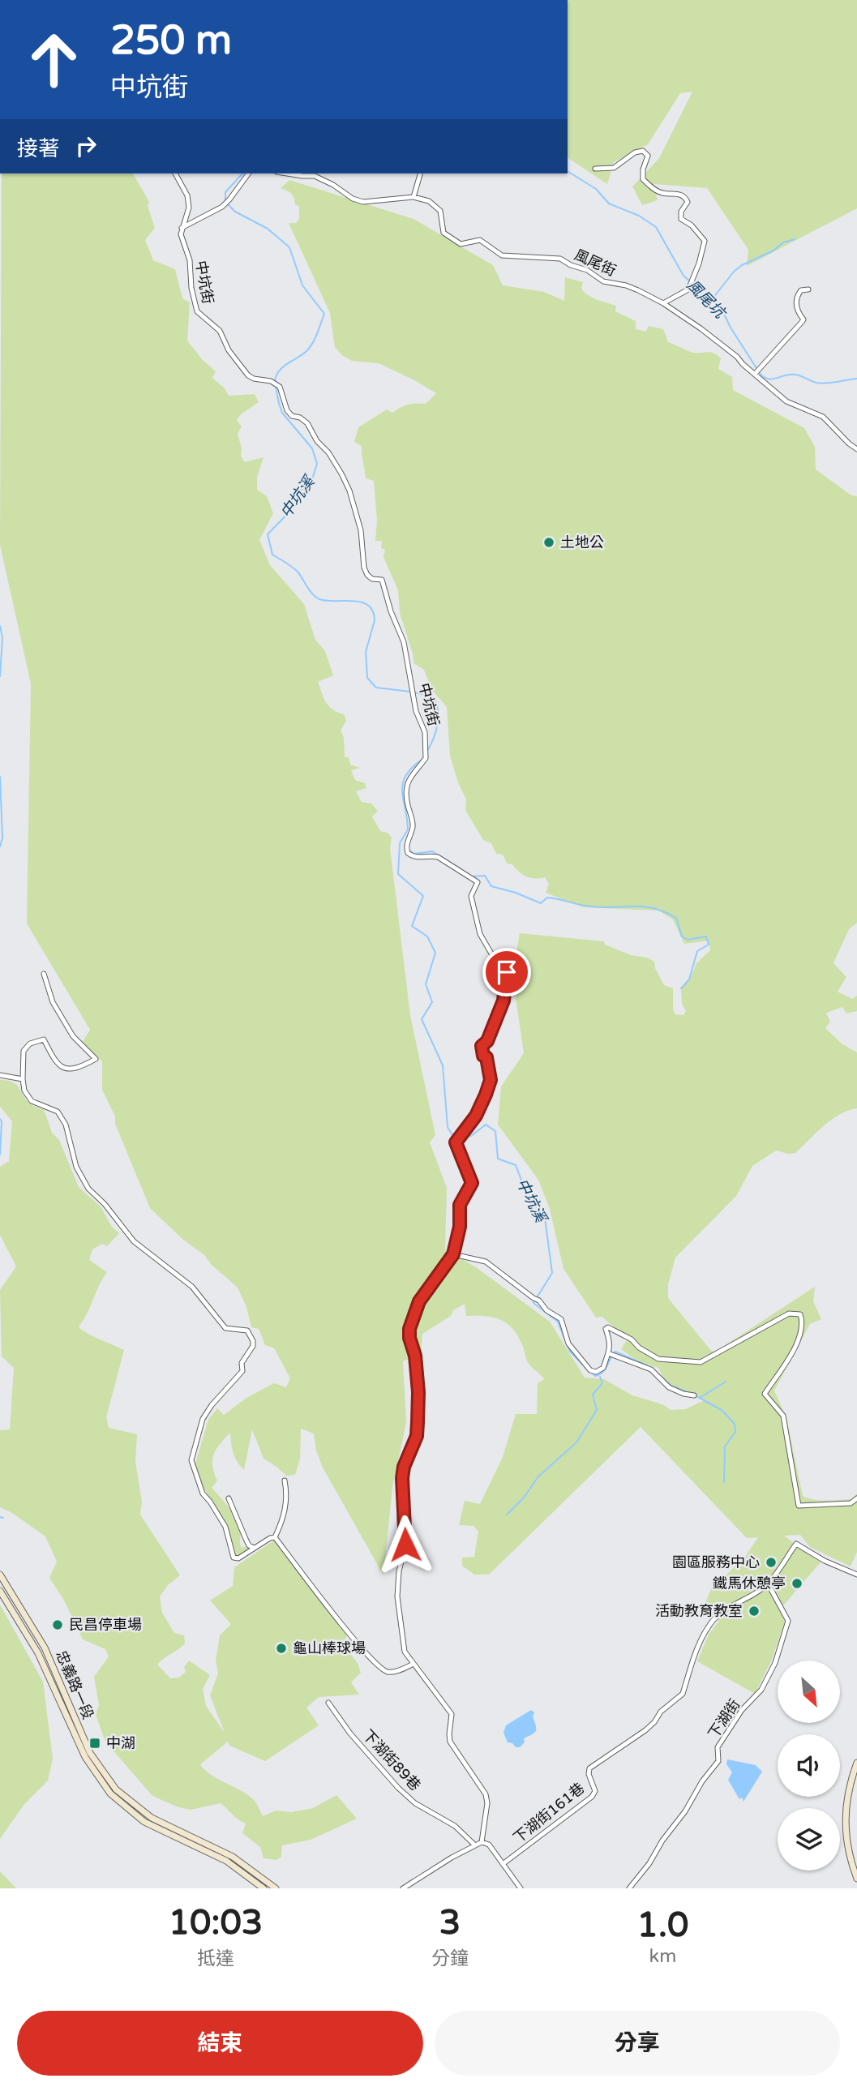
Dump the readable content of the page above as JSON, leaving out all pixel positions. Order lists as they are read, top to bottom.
{
  "streets": {
    "main road": ["忠義路一段"],
    "street": [
      "風尾街",
      "中坑街",
      "下湖街",
      "下湖街89巷",
      "下湖街161巷"
    ]
  },
  "crossings": [
    ["下湖街", "下湖街161巷"]
  ],
  "water": ["風尾坑", "中坑溪"],
  "places": {
    "other": [
      "土地公",
      "園區服務中心",
      "鐵馬休憩亭",
      "活動教育教室",
      "民昌停車場",
      "龜山棒球場"
    ],
    "transit": ["中湖"]
  },
  "north": "bottom right",
  "page": {
    "turn": ["250 m", "中坑街"],
    "then": "接著",
    "eta": [
      "10:03",
      "抵達",
      "3",
      "分鐘",
      "1.0",
      "km"
    ],
    "buttons": ["結束", "分享"]
  }
}
